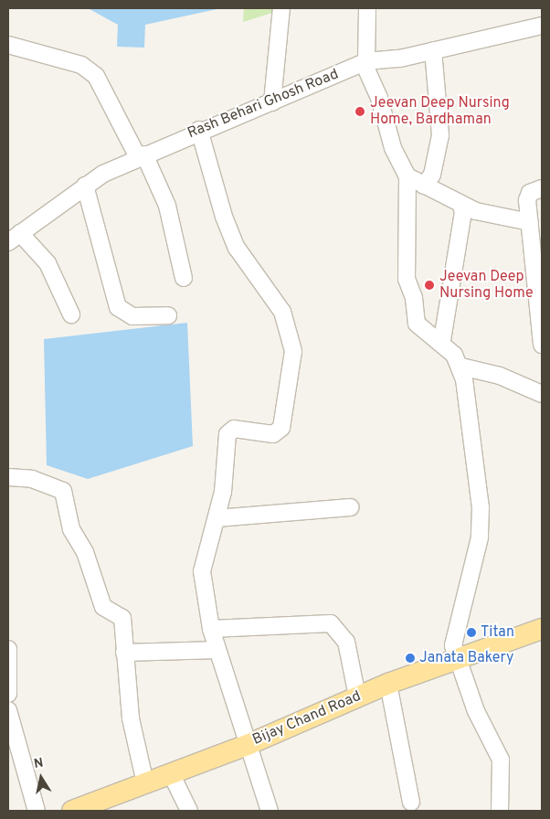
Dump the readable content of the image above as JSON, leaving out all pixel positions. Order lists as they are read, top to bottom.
{
  "streets": {
    "main road": ["Bijay Chand Road"],
    "street": ["Rash Behari Ghosh Road"]
  },
  "places": [
    "Jeevan Deep Nursing Home, Bardhaman",
    "Jeevan Deep Nursing Home",
    "Titan",
    "Janata Bakery"
  ],
  "north": "top"
}
